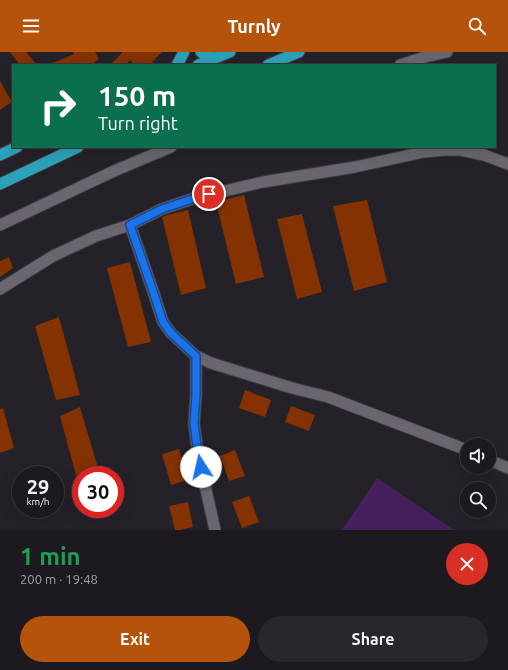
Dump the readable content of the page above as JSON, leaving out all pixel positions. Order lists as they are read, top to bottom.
{
  "page": {
    "header": "Turnly",
    "turn": ["150 m", "Turn right"],
    "speed": "29 km/h",
    "limit": "30",
    "heading": ["1 min", "200 m · 19:48"],
    "buttons": ["Exit", "Share"]
  }
}
